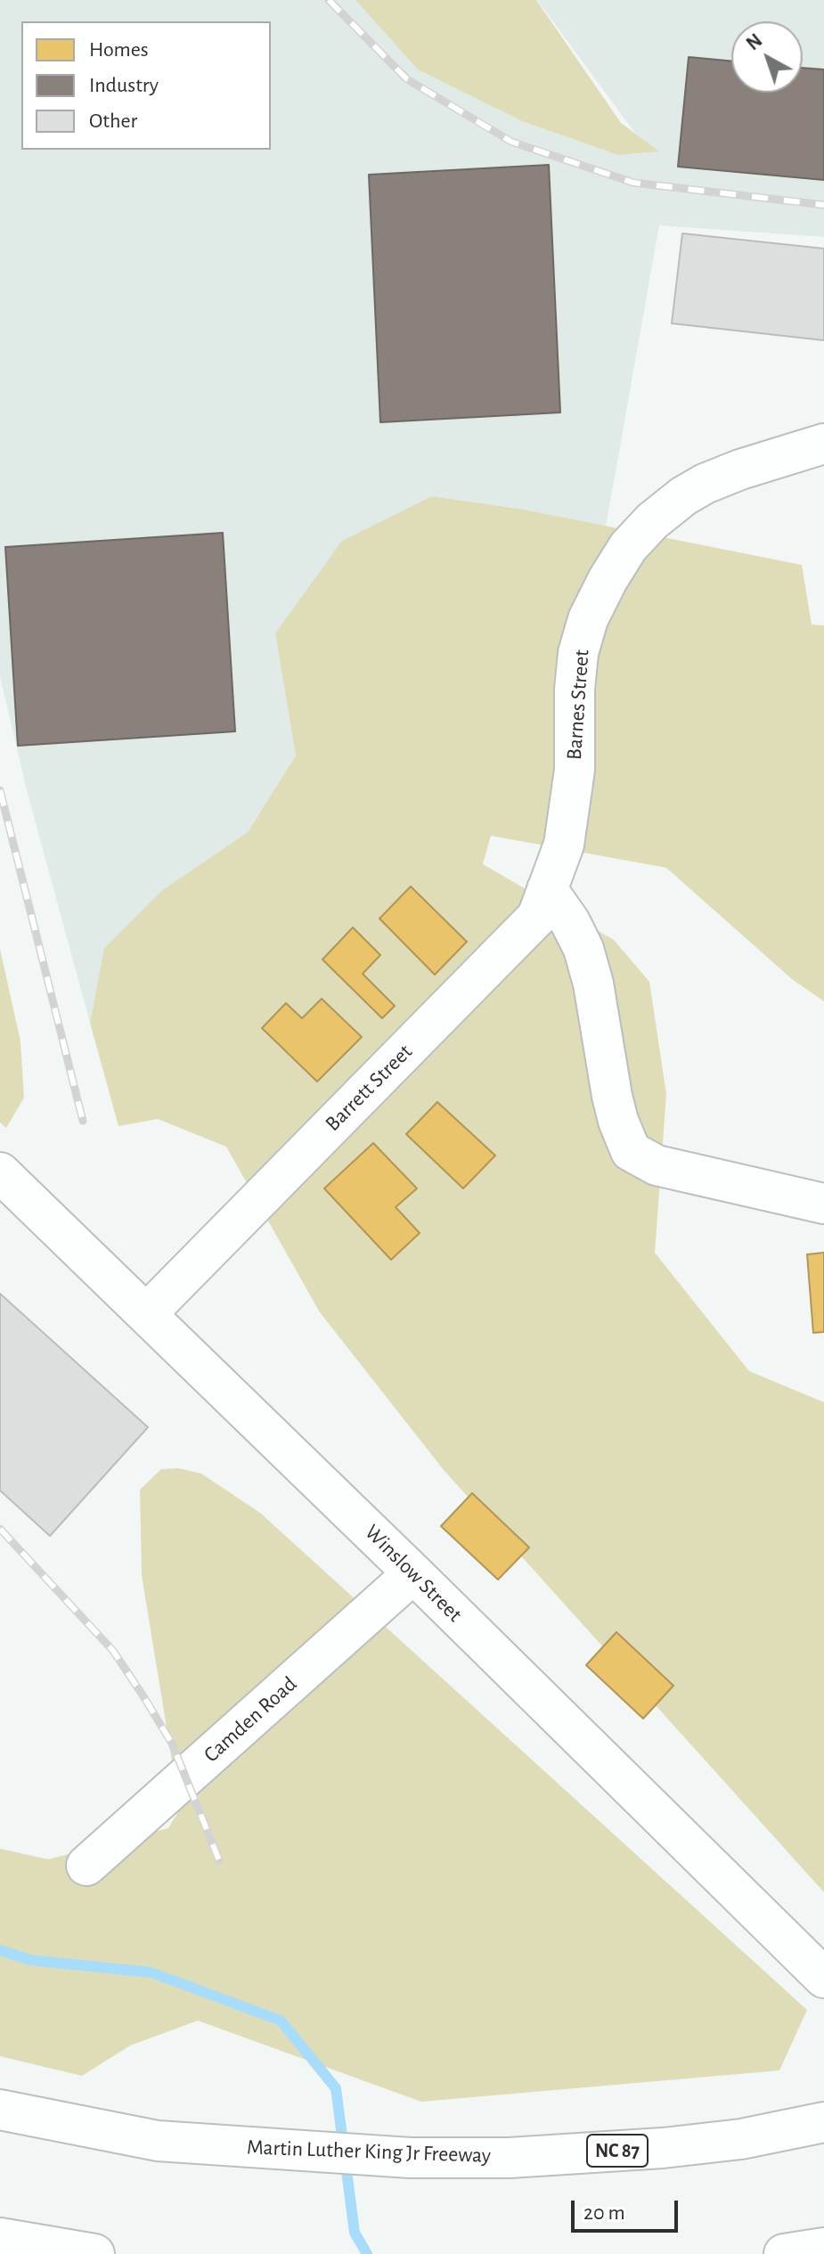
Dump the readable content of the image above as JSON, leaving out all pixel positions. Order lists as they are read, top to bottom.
{
  "streets": {
    "main road": [
      "Barnes Street",
      "Barrett Street",
      "Winslow Street",
      "Camden Road",
      "NC 87",
      "Martin Luther King Jr Freeway"
    ]
  },
  "crossings": [
    ["Barnes Street", "Barrett Street"],
    ["Barrett Street", "Winslow Street"],
    ["Winslow Street", "Camden Road"]
  ],
  "legend": ["Homes", "Industry", "Other"],
  "scale_bar": "20 m",
  "north": "top left"
}
